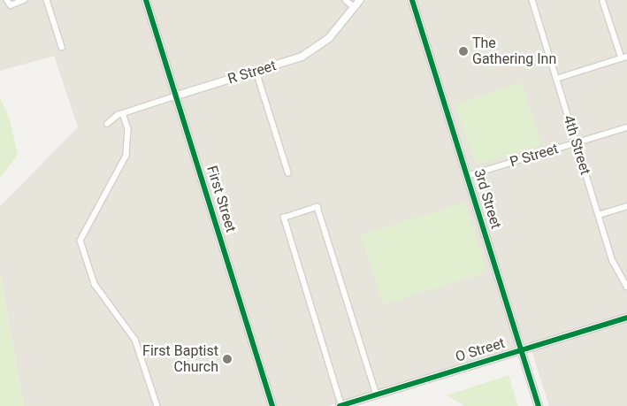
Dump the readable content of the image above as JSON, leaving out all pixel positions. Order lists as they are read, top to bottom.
{
  "streets": {
    "street": [
      "R Street",
      "4th Street",
      "P Street",
      "First Street",
      "3rd Street",
      "O Street"
    ]
  },
  "crossings": [
    ["R Street", "First Street"],
    ["4th Street", "P Street"],
    ["P Street", "3rd Street"],
    ["3rd Street", "O Street"]
  ],
  "places": ["The Gathering Inn", "First Baptist Church"]
}
